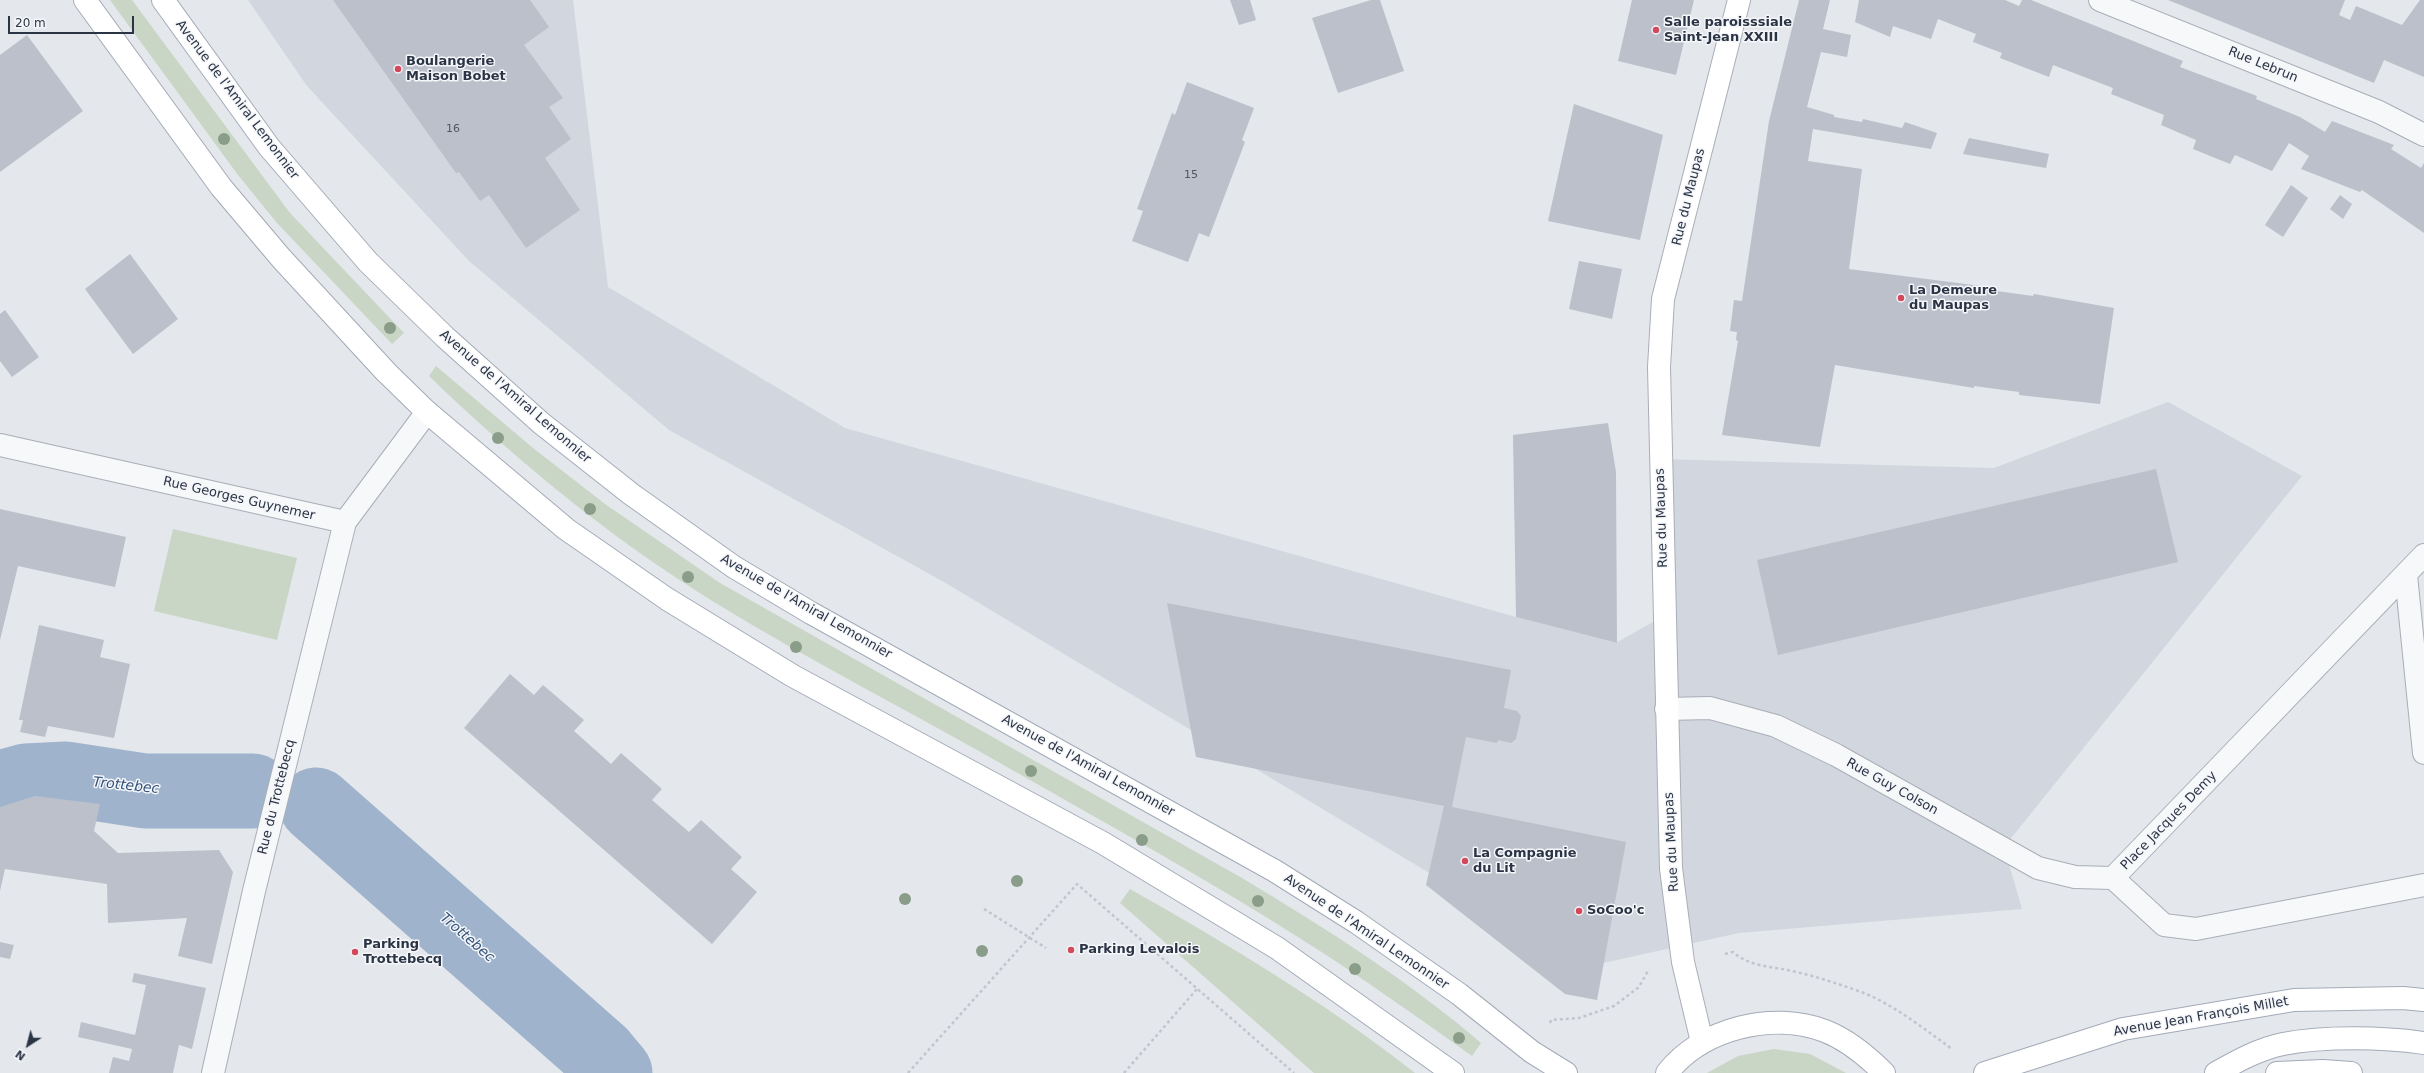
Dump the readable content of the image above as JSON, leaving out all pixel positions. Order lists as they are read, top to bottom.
{
  "streets": {
    "main road": ["Avenue de l'Amiral Lemonnier", "Rue du Maupas", "Avenue Jean François Millet"],
    "street": [
      "Rue Lebrun",
      "Rue Georges Guynemer",
      "Rue Guy Colson",
      "Rue du Trottebecq",
      "Place Jacques Demy"
    ]
  },
  "crossings": [
    ["Rue du Maupas", "Rue Guy Colson"],
    ["Rue Georges Guynemer", "Rue du Trottebecq"],
    ["Rue Guy Colson", "Place Jacques Demy"]
  ],
  "water": ["Trottebec"],
  "places": [
    "Salle paroisssiale Saint-Jean XXIII",
    "Boulangerie Maison Bobet",
    "La Demeure du Maupas",
    "La Compagnie du Lit",
    "SoCoo'c",
    "Parking Levalois",
    "Parking Trottebecq"
  ],
  "house_numbers": ["16", "15"],
  "scale_bar": "20 m",
  "north": "bottom left"
}
